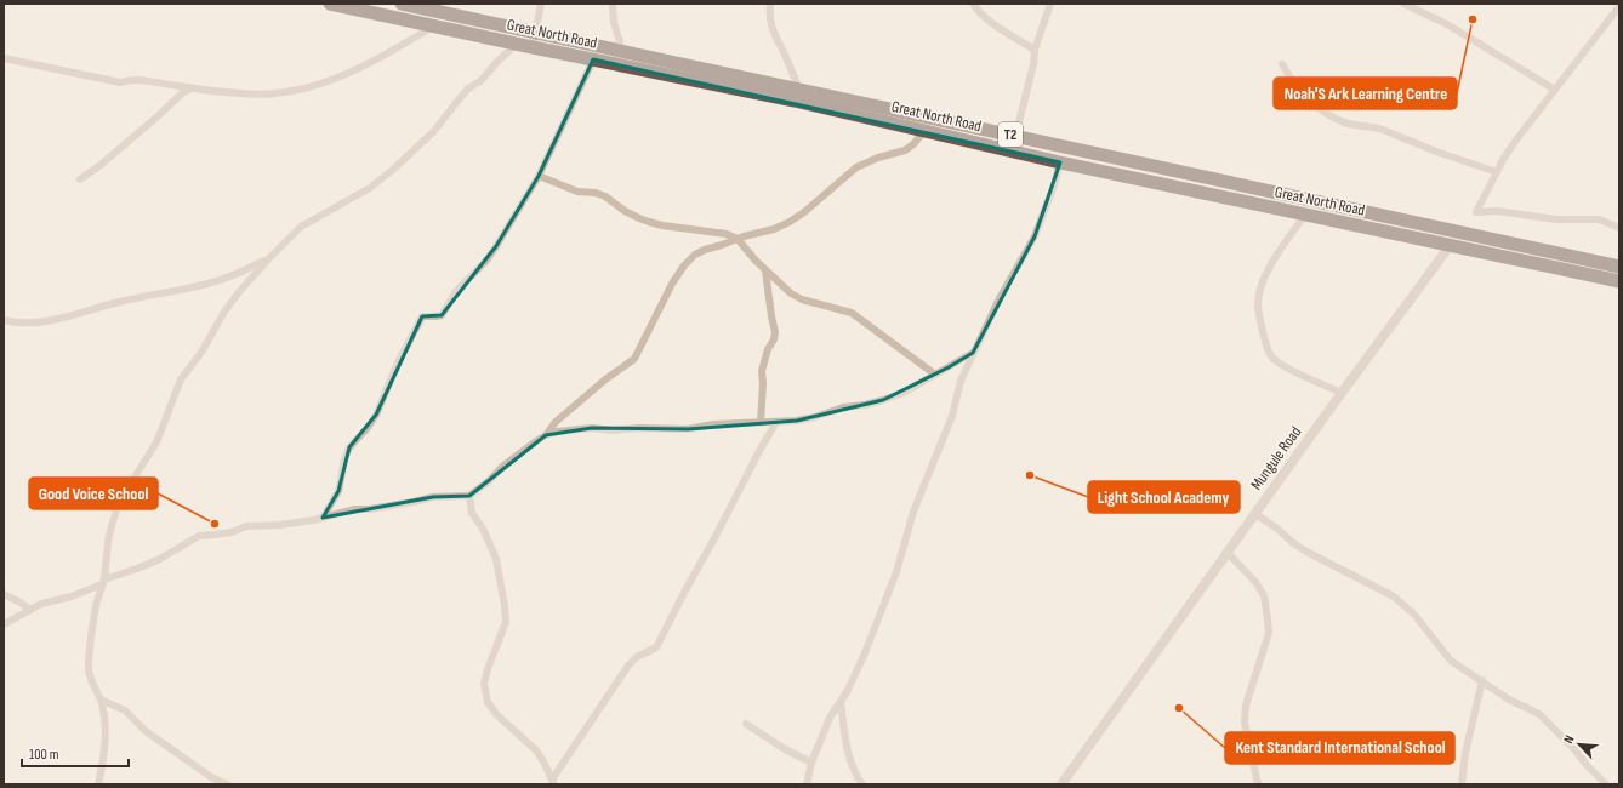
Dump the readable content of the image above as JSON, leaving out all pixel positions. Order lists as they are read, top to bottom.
{
  "streets": {
    "highway": ["Great North Road", "T2"],
    "street": ["Mungule Road"]
  },
  "crossings": [
    ["Great North Road", "Mungule Road"]
  ],
  "places": [
    "Noah'S Ark Learning Centre",
    "Light School Academy",
    "Good Voice School",
    "Kent Standard International School"
  ],
  "scale_bar": "100 m",
  "north": "top left"
}
